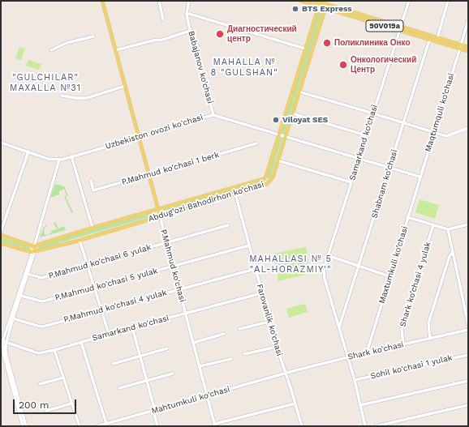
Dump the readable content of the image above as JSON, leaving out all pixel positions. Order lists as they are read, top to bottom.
{
  "streets": {
    "main road": ["90V019a", "Abdug’ozi Bahodirhon ko’chasi", "P.Mahmud ko'chasi"],
    "street": [
      "Babajanov ko'chasi",
      "Maqtumquli ko'chasi",
      "Uzbekiston ovozi ko'chasi",
      "Samarkand ko’chasi",
      "P.Mahmud ko'chasi 1 berk",
      "Shabnam ko’chasi",
      "P.Mahmud ko'chasi 6 yulak",
      "Mаxtumkuli ko'chasi",
      "P.Mahmud ko'chasi 5 yulak",
      "Shark ko'chasi 4 yulak",
      "P.Mahmud ko'chasi 4 yulak",
      "Farovanlik ko'chasi",
      "Samarkand ko'chasi",
      "Shark ko'chasi",
      "Sohil ko'chasi 1 yulak",
      "Mahtumkuli ko'chasi"
    ]
  },
  "crossings": [
    ["90V019a", "Maqtumquli ko'chasi"],
    ["90V019a", "Samarkand ko’chasi"],
    ["90V019a", "Shabnam ko’chasi"],
    ["90V019a", "Abdug’ozi Bahodirhon ko’chasi"],
    ["Babajanov ko'chasi", "Uzbekiston ovozi ko'chasi"],
    ["Maqtumquli ko'chasi", "Uzbekiston ovozi ko'chasi"],
    ["Maqtumquli ko'chasi", "Mаxtumkuli ko'chasi"],
    ["Uzbekiston ovozi ko'chasi", "Samarkand ko’chasi"],
    ["Uzbekiston ovozi ko'chasi", "Shabnam ko’chasi"],
    ["Uzbekiston ovozi ko'chasi", "Abdug’ozi Bahodirhon ko’chasi"],
    ["Uzbekiston ovozi ko'chasi", "Mаxtumkuli ko'chasi"],
    ["Uzbekiston ovozi ko'chasi", "P.Mahmud ko'chasi"],
    ["P.Mahmud ko'chasi 1 berk", "P.Mahmud ko'chasi"],
    ["Abdug’ozi Bahodirhon ko’chasi", "P.Mahmud ko'chasi"],
    ["Abdug’ozi Bahodirhon ko’chasi", "Farovanlik ko'chasi"],
    ["P.Mahmud ko'chasi 6 yulak", "P.Mahmud ko'chasi"],
    ["Mаxtumkuli ko'chasi", "Shark ko'chasi"],
    ["P.Mahmud ko'chasi", "P.Mahmud ko'chasi 5 yulak"],
    ["P.Mahmud ko'chasi", "P.Mahmud ko'chasi 4 yulak"],
    ["P.Mahmud ko'chasi", "Samarkand ko'chasi"],
    ["P.Mahmud ko'chasi", "Mahtumkuli ko'chasi"],
    ["P.Mahmud ko'chasi 5 yulak", "Farovanlik ko'chasi"],
    ["Shark ko'chasi 4 yulak", "Shark ko'chasi"],
    ["P.Mahmud ko'chasi 4 yulak", "Farovanlik ko'chasi"],
    ["Farovanlik ko'chasi", "Samarkand ko'chasi"],
    ["Farovanlik ko'chasi", "Shark ko'chasi"],
    ["Farovanlik ko'chasi", "Mahtumkuli ko'chasi"],
    ["Shark ko'chasi", "Mahtumkuli ko'chasi"]
  ],
  "districts": ["MAHALLA № 8 \"GULSHAN\"", "\"GULCHILAR\" MAXALLA №31", "MAHALLASI № 5 \"АL-HORAZMIY'\""],
  "places": [
    "BTS Express",
    "Диагностический центр",
    "Поликлиника Онко",
    "Онкологический Центр",
    "Viloyat SES"
  ],
  "scale_bar": "200 m"
}
